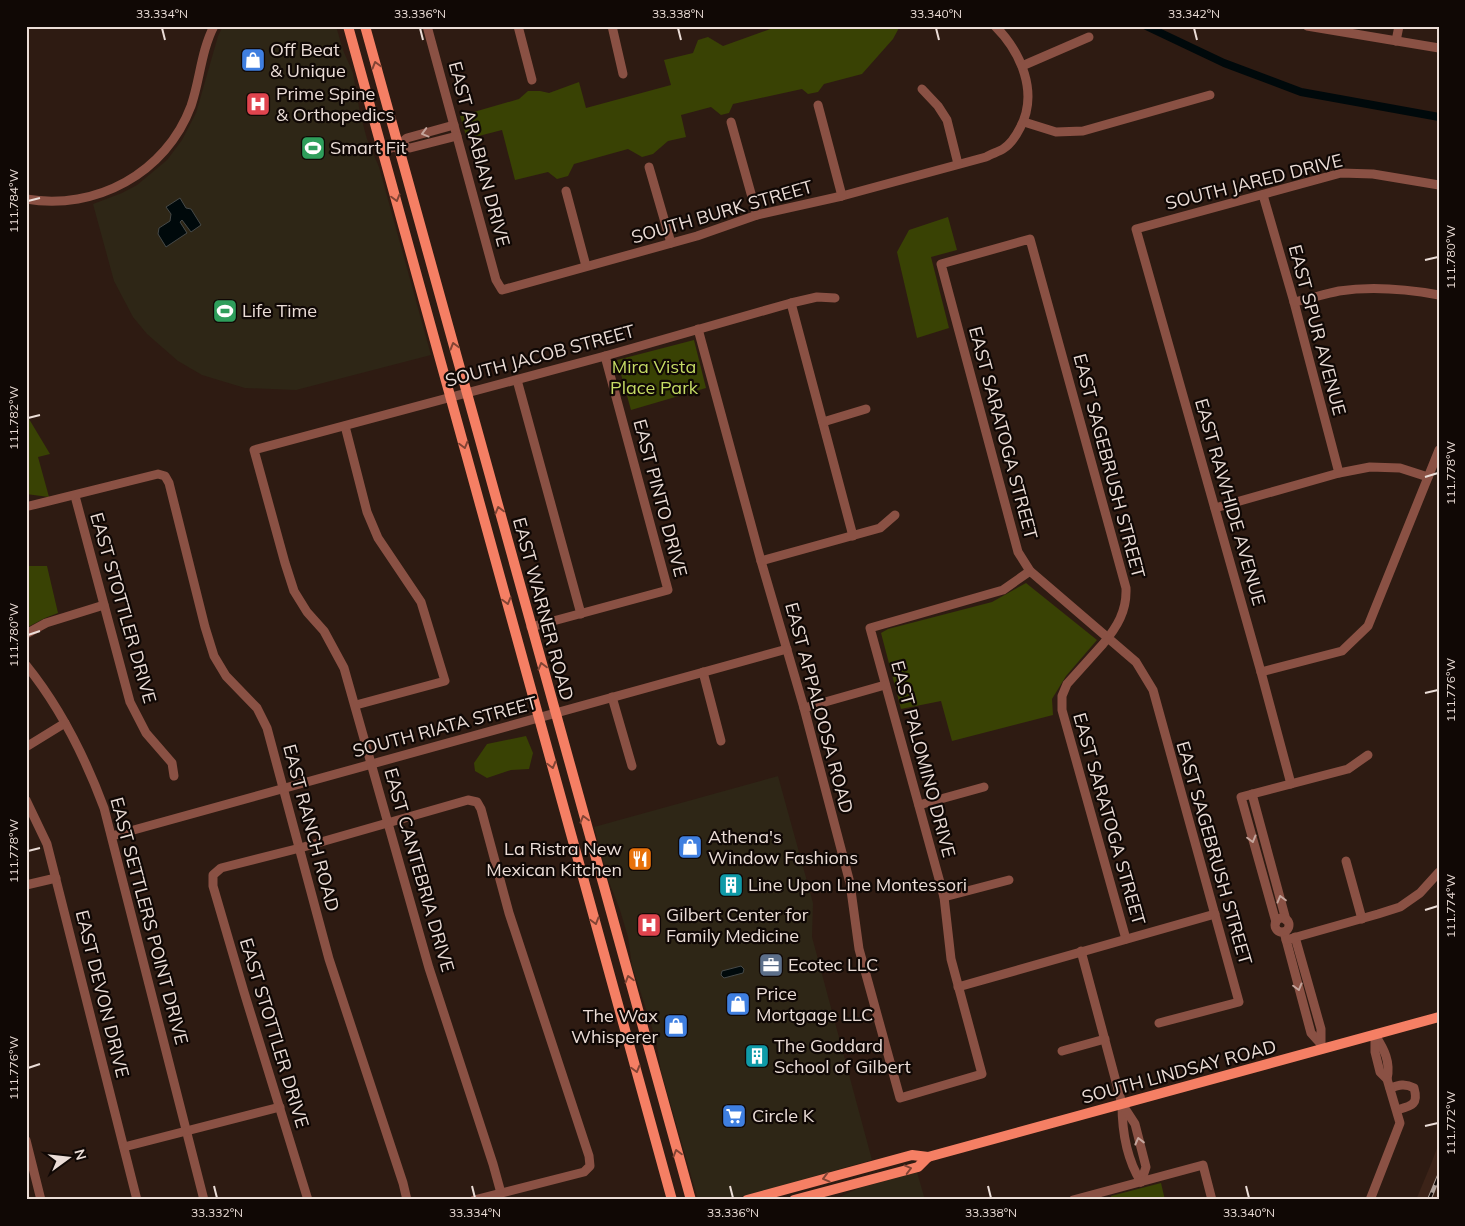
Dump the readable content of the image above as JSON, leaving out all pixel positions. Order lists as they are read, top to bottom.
{
  "streets": {
    "main road": ["EAST WARNER ROAD", "SOUTH LINDSAY ROAD"],
    "street": [
      "EAST ARABIAN DRIVE",
      "SOUTH JARED DRIVE",
      "SOUTH BURK STREET",
      "EAST SPUR AVENUE",
      "SOUTH JACOB STREET",
      "EAST SARATOGA STREET",
      "EAST SAGEBRUSH STREET",
      "EAST PINTO DRIVE",
      "EAST RAWHIDE AVENUE",
      "EAST STOTTLER DRIVE",
      "EAST APPALOOSA ROAD",
      "SOUTH RIATA STREET",
      "EAST PALOMINO DRIVE",
      "EAST RANCH ROAD",
      "EAST CANTEBRIA DRIVE",
      "EAST SETTLERS POINT DRIVE",
      "EAST DEVON DRIVE"
    ]
  },
  "crossings": [
    ["EAST ARABIAN DRIVE", "SOUTH BURK STREET"],
    ["SOUTH JARED DRIVE", "EAST SPUR AVENUE"],
    ["SOUTH JARED DRIVE", "EAST RAWHIDE AVENUE"],
    ["SOUTH JACOB STREET", "EAST PINTO DRIVE"],
    ["SOUTH JACOB STREET", "EAST WARNER ROAD"],
    ["SOUTH JACOB STREET", "EAST APPALOOSA ROAD"],
    ["SOUTH JACOB STREET", "EAST CANTEBRIA DRIVE"],
    ["EAST SARATOGA STREET", "EAST SAGEBRUSH STREET"],
    ["EAST SARATOGA STREET", "EAST PALOMINO DRIVE"],
    ["EAST STOTTLER DRIVE", "EAST RANCH ROAD"],
    ["EAST WARNER ROAD", "SOUTH RIATA STREET"],
    ["EAST APPALOOSA ROAD", "SOUTH RIATA STREET"],
    ["EAST APPALOOSA ROAD", "EAST PALOMINO DRIVE"],
    ["SOUTH RIATA STREET", "EAST RANCH ROAD"],
    ["SOUTH RIATA STREET", "EAST CANTEBRIA DRIVE"],
    ["SOUTH RIATA STREET", "EAST SETTLERS POINT DRIVE"]
  ],
  "parks": ["Mira Vista Place Park"],
  "places": {
    "shop": [
      "Off Beat & Unique",
      "Athena's Window Fashions",
      "Price Mortgage LLC",
      "The Wax Whisperer"
    ],
    "hospital": ["Prime Spine & Orthopedics", "Gilbert Center for Family Medicine"],
    "sports": ["Smart Fit", "Life Time"],
    "restaurant": ["La Ristra New Mexican Kitchen"],
    "building": ["Line Upon Line Montessori", "The Goddard School of Gilbert"],
    "office": ["Ecotec LLC"],
    "supermarket": ["Circle K"]
  },
  "north": "right",
  "coordinates": [
    "33.334°N",
    "33.336°N",
    "33.338°N",
    "33.340°N",
    "33.342°N",
    "111.784°W",
    "111.780°W",
    "111.782°W",
    "111.778°W",
    "111.776°W",
    "111.774°W",
    "111.772°W",
    "33.332°N"
  ]
}
